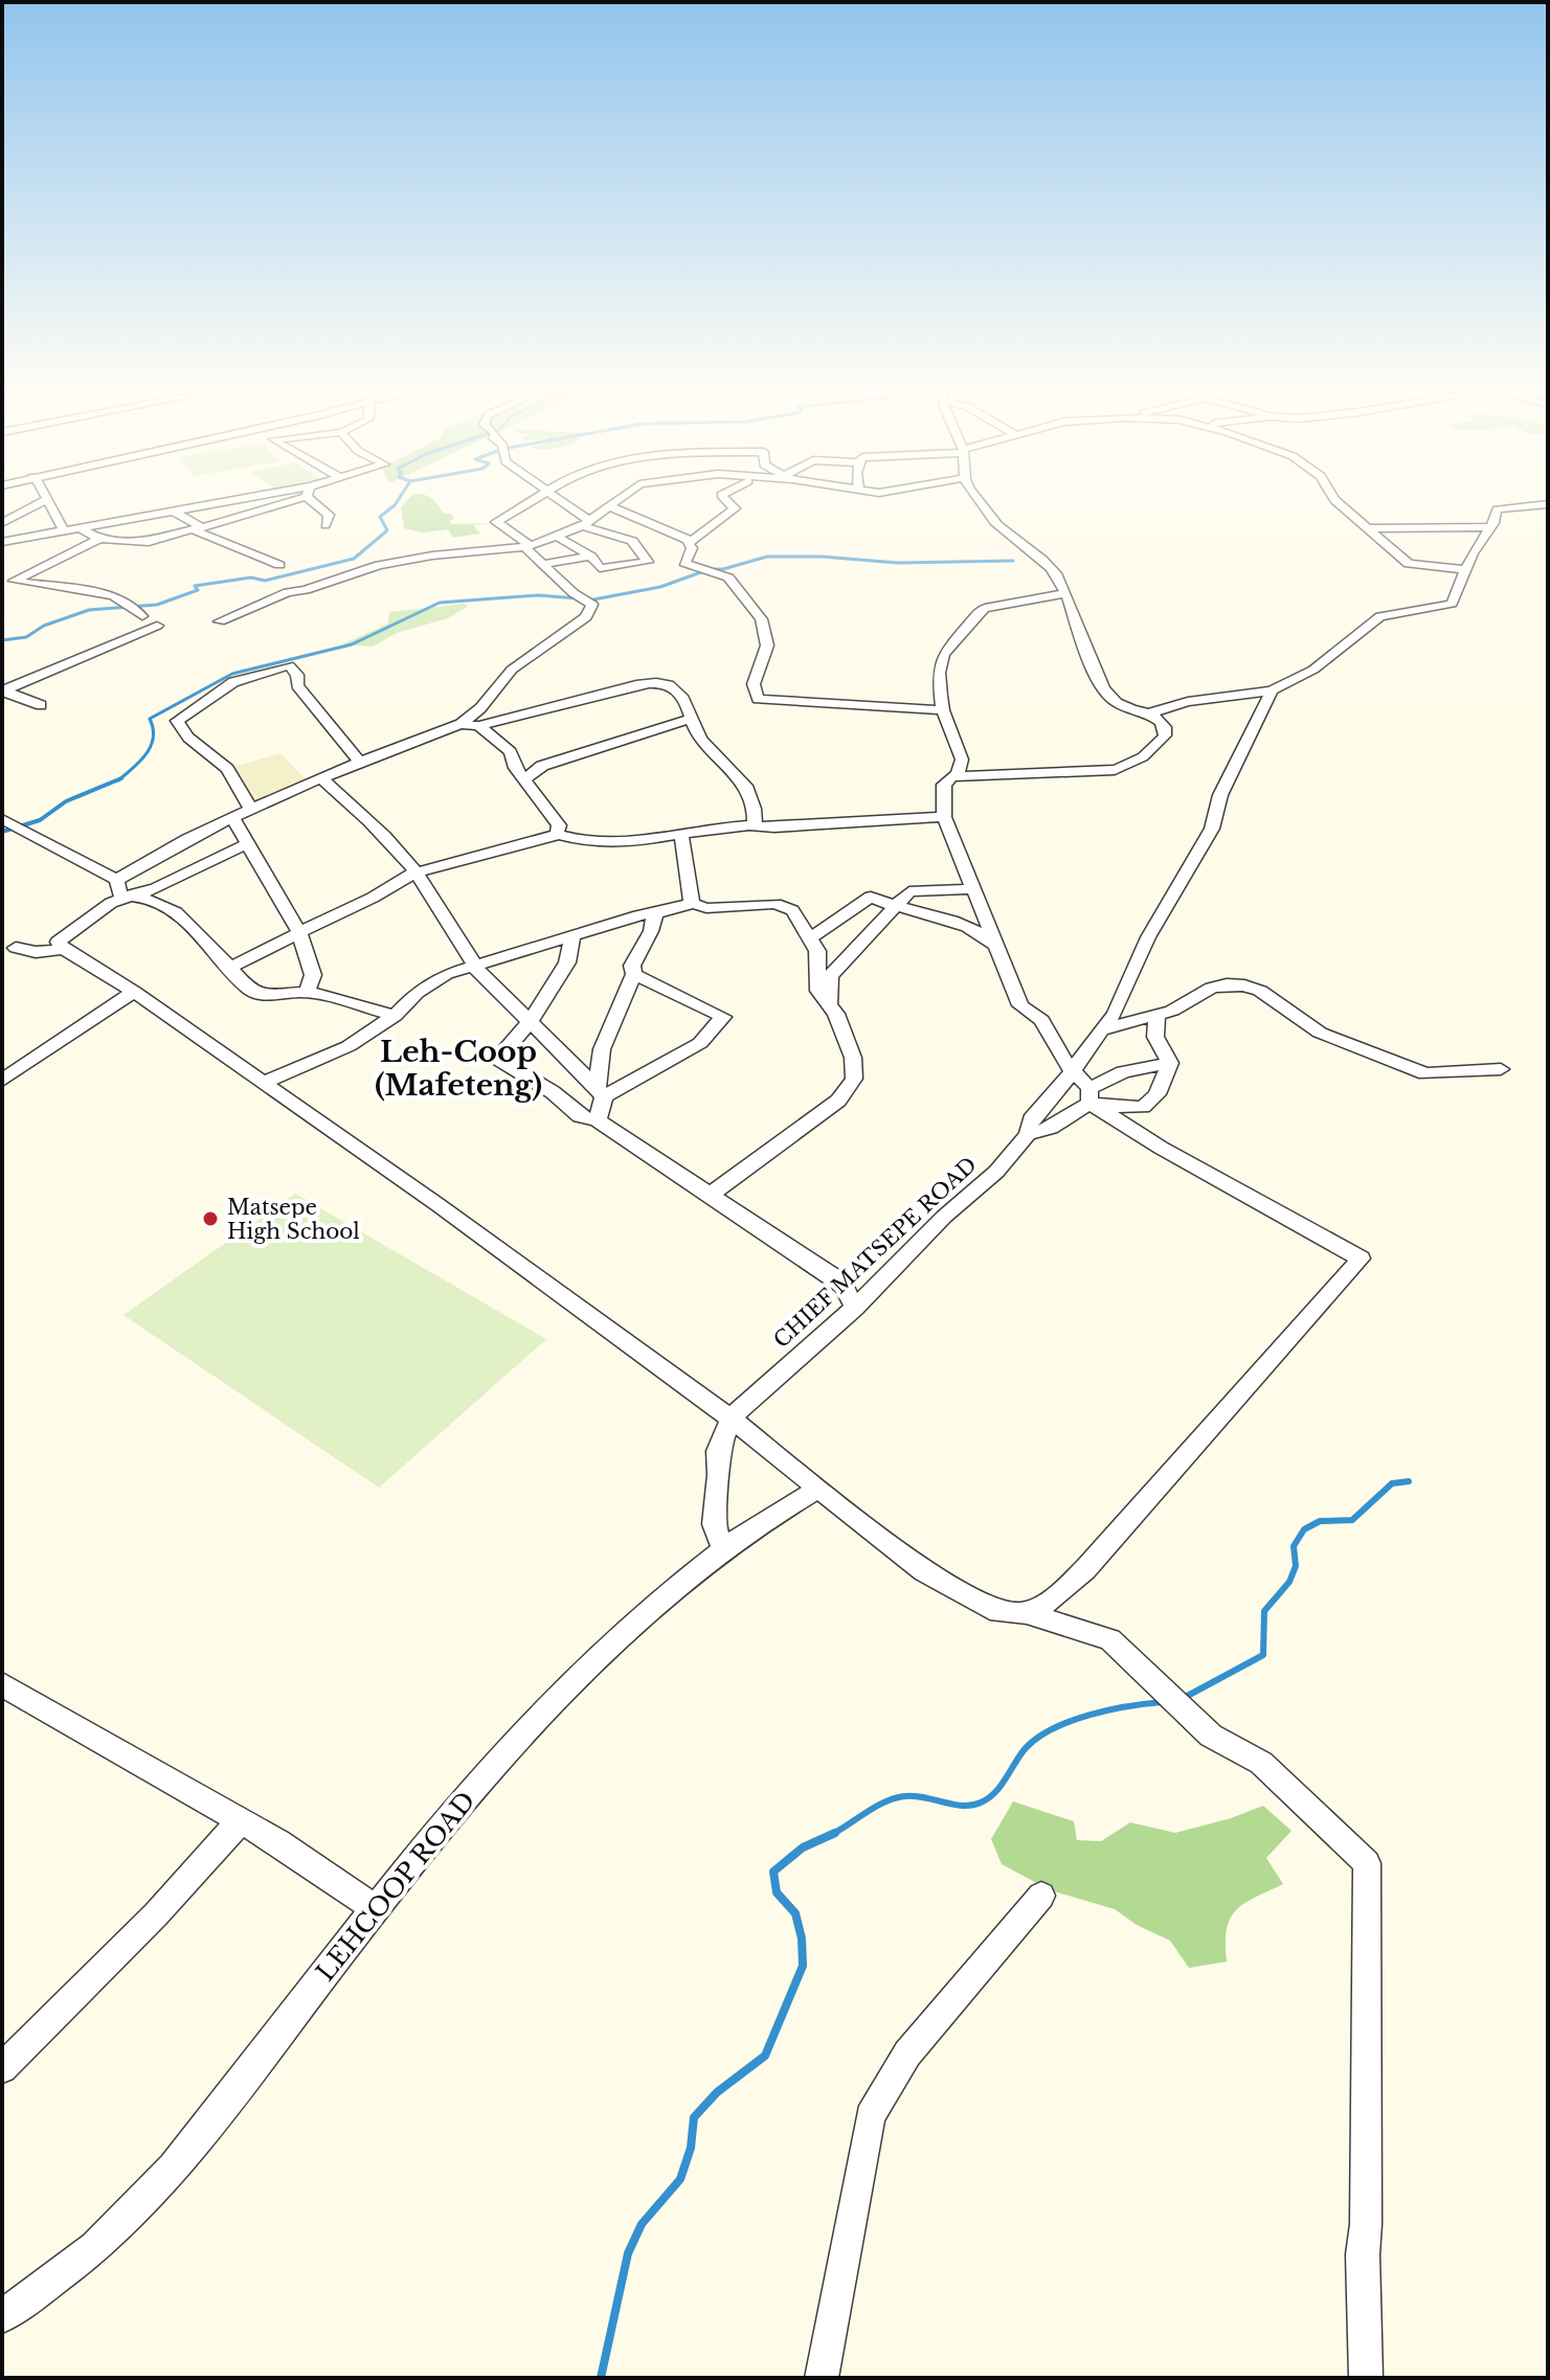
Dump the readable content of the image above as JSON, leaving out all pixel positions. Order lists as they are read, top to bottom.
{
  "streets": {
    "street": ["CHIEF MATSEPE ROAD", "LEHCOOP ROAD"]
  },
  "districts": ["Leh-Coop (Mafeteng)"],
  "places": ["Matsepe High School"]
}
